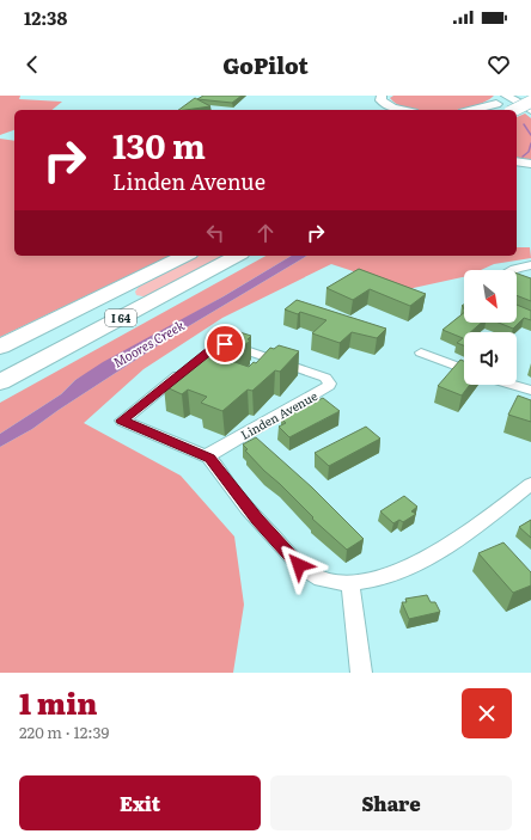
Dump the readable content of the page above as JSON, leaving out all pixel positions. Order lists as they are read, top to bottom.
{
  "streets": {
    "highway": ["I 64"],
    "street": ["Linden Avenue"]
  },
  "water": ["Moores Creek"],
  "north": "bottom right",
  "page": {
    "status": "12:38",
    "header": "GoPilot",
    "turn": ["130 m", "Linden Avenue"],
    "heading": ["1 min", "220 m · 12:39"],
    "buttons": ["Exit", "Share"]
  }
}
